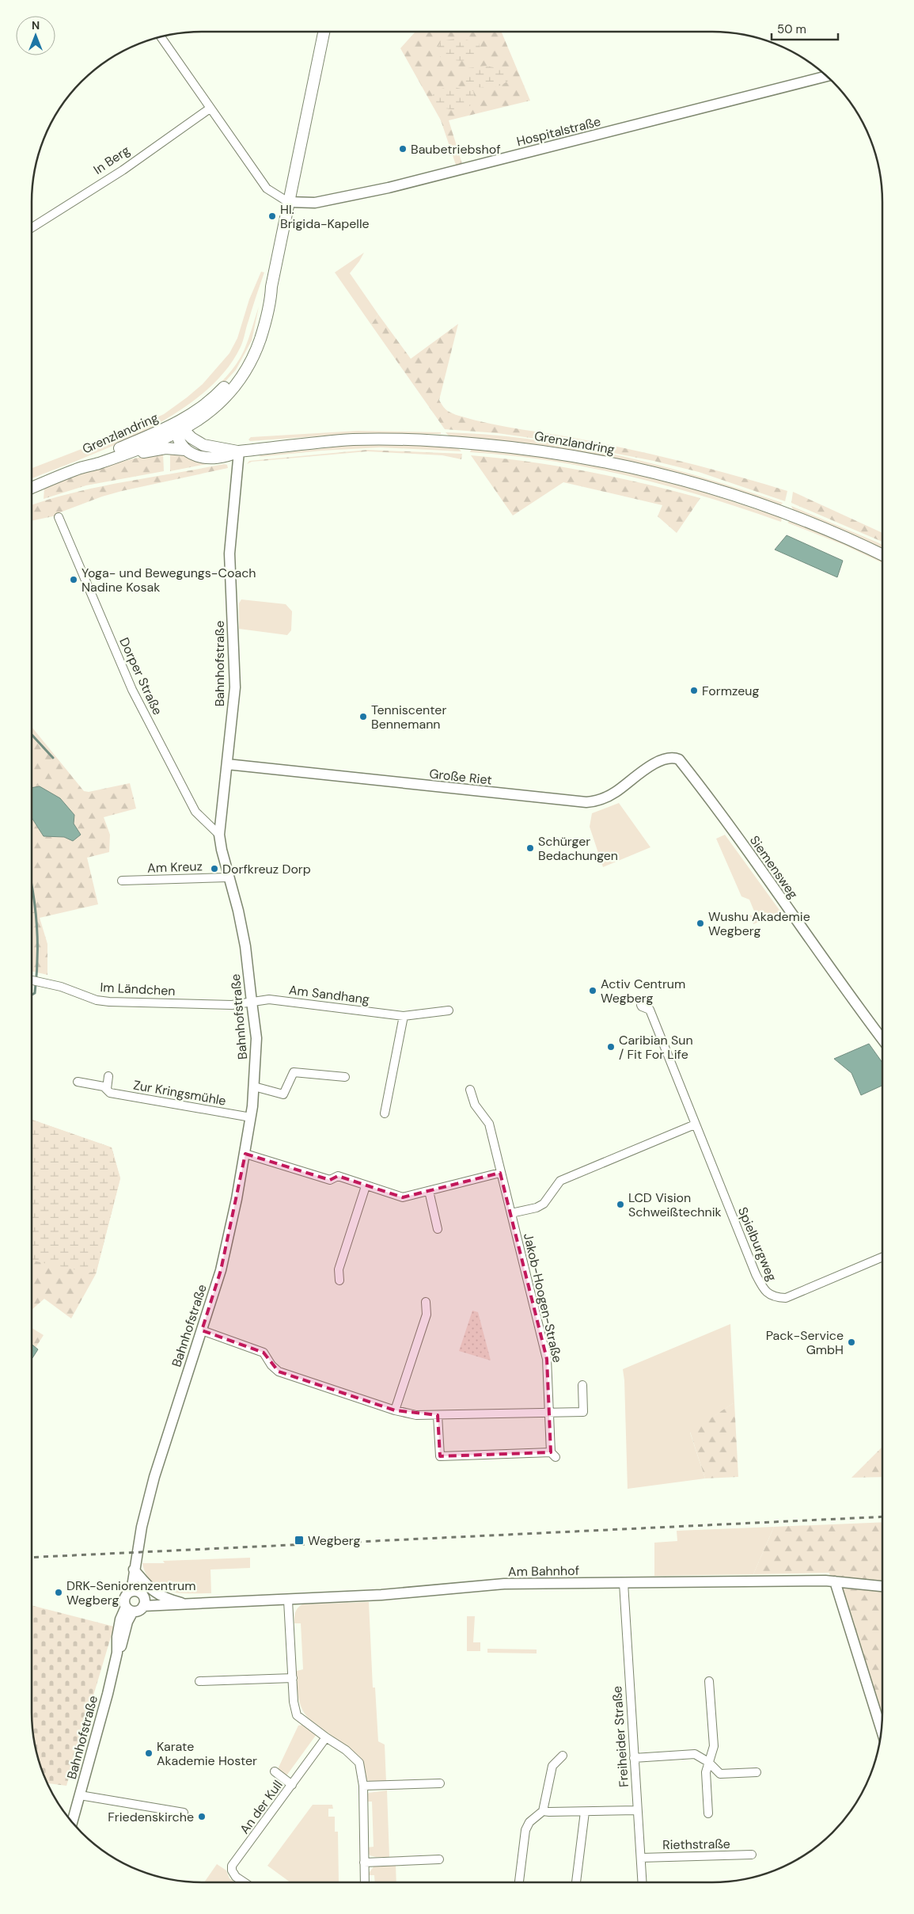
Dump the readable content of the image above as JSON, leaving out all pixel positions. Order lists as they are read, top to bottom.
{
  "streets": {
    "main road": ["Grenzlandring"],
    "street": [
      "Hospitalstraße",
      "In Berg",
      "Bahnhofstraße",
      "Dorper Straße",
      "Große Riet",
      "Am Kreuz",
      "Siemensweg",
      "Im Ländchen",
      "Am Sandhang",
      "Zur Kringsmühle",
      "Spielburgweg",
      "Jakob-Hoogen-Straße",
      "Am Bahnhof",
      "Freiheider Straße",
      "An der Kull",
      "Riethstraße"
    ]
  },
  "crossings": [
    ["Grenzlandring", "Bahnhofstraße"],
    ["Bahnhofstraße", "Dorper Straße"],
    ["Bahnhofstraße", "Große Riet"],
    ["Bahnhofstraße", "Am Kreuz"],
    ["Bahnhofstraße", "Im Ländchen"],
    ["Bahnhofstraße", "Am Sandhang"],
    ["Bahnhofstraße", "Zur Kringsmühle"],
    ["Bahnhofstraße", "Am Bahnhof"],
    ["Große Riet", "Siemensweg"],
    ["Im Ländchen", "Am Sandhang"],
    ["Am Bahnhof", "Freiheider Straße"],
    ["Freiheider Straße", "Riethstraße"]
  ],
  "places": {
    "other": [
      "Baubetriebshof",
      "Hl. Brigida-Kapelle",
      "Yoga- und Bewegungs-Coach Nadine Kosak",
      "Formzeug",
      "Tenniscenter Bennemann",
      "Schürger Bedachungen",
      "Dorfkreuz Dorp",
      "Wushu Akademie Wegberg",
      "Activ Centrum Wegberg",
      "Caribian Sun / Fit For Life",
      "LCD Vision Schweißtechnik",
      "Pack-Service GmbH",
      "DRK-Seniorenzentrum Wegberg",
      "Karate Akademie Hoster",
      "Friedenskirche"
    ],
    "transit": ["Wegberg"]
  },
  "scale_bar": "50 m",
  "north": "top"
}
